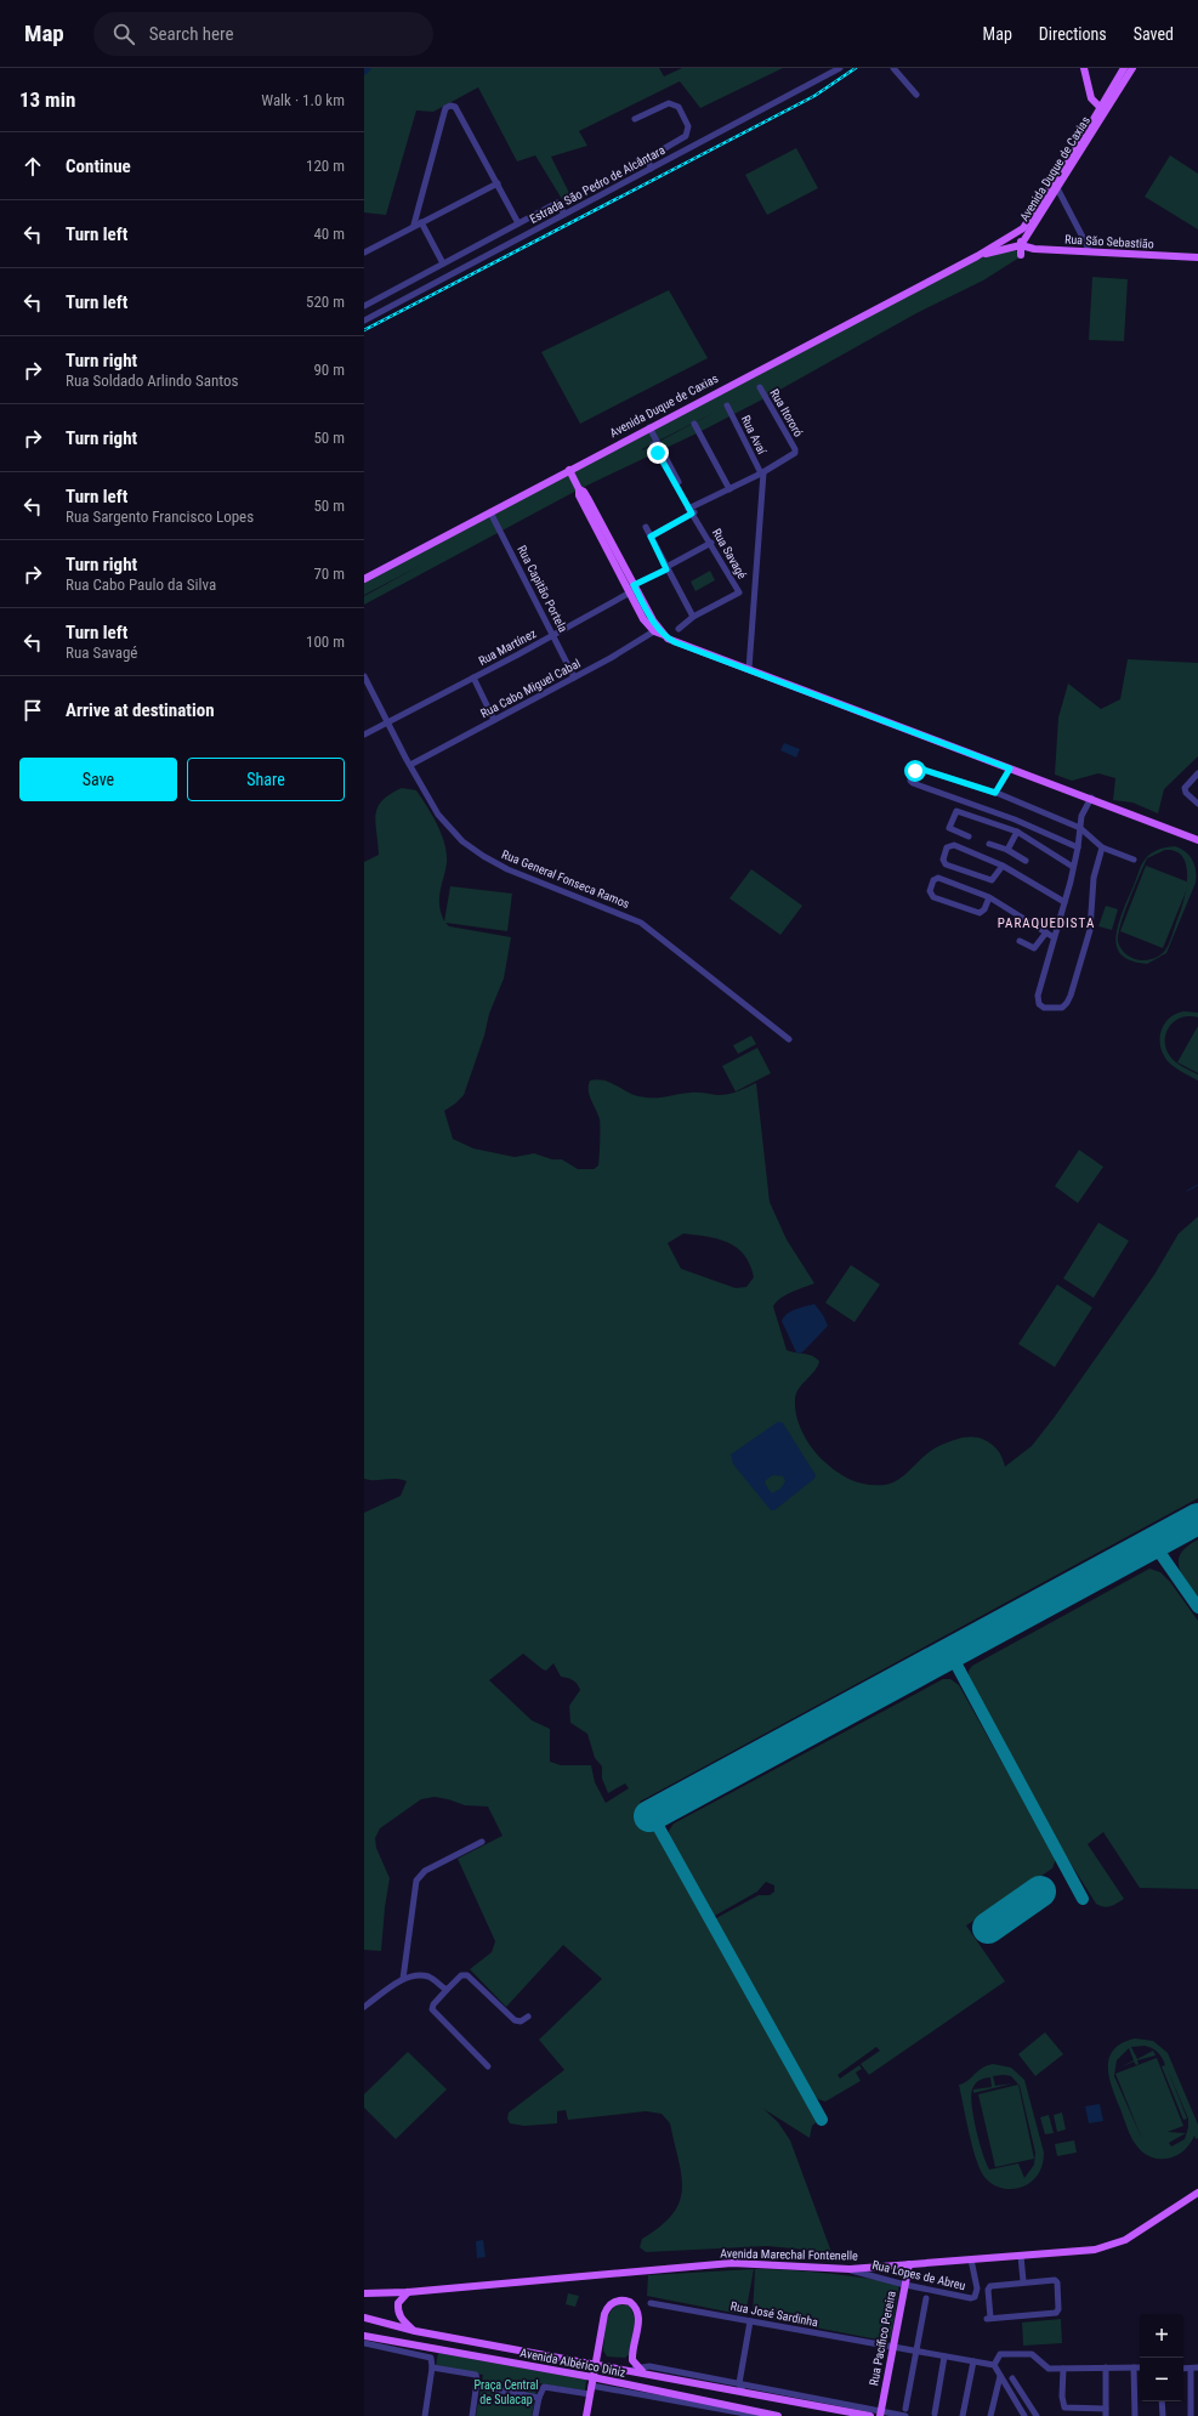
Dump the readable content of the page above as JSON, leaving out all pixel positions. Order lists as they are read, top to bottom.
{
  "streets": {
    "main road": [
      "Avenida Duque de Caxias",
      "Rua São Sebastião",
      "Avenida Marechal Fontenelle",
      "Rua Pacífico Pereira",
      "Avenida Albérico Diniz"
    ],
    "street": [
      "Estrada São Pedro de Alcântara",
      "Rua Itororó",
      "Rua Avaí",
      "Rua Savagé",
      "Rua Capitão Portela",
      "Rua Martínez",
      "Rua Cabo Miguel Cabal",
      "Rua General Fonseca Ramos",
      "Rua Lopes de Abreu",
      "Rua José Sardinha"
    ]
  },
  "crossings": [
    ["Avenida Duque de Caxias", "Rua São Sebastião"],
    ["Avenida Duque de Caxias", "Rua Savagé"],
    ["Avenida Duque de Caxias", "Rua Capitão Portela"],
    ["Rua Itororó", "Rua Avaí"],
    ["Rua Savagé", "Rua Martínez"],
    ["Rua Capitão Portela", "Rua Martínez"],
    ["Rua Capitão Portela", "Rua Cabo Miguel Cabal"],
    ["Rua Martínez", "Rua General Fonseca Ramos"],
    ["Rua Cabo Miguel Cabal", "Rua General Fonseca Ramos"],
    ["Avenida Marechal Fontenelle", "Rua Lopes de Abreu"],
    ["Avenida Marechal Fontenelle", "Rua Pacífico Pereira"],
    ["Rua Lopes de Abreu", "Rua Pacífico Pereira"],
    ["Rua José Sardinha", "Rua Pacífico Pereira"],
    ["Rua Pacífico Pereira", "Avenida Albérico Diniz"]
  ],
  "districts": ["PARAQUEDISTA"],
  "parks": ["Praça Central de Sulacap"],
  "page": {
    "header": "Map",
    "search": "Search here",
    "nav": ["Map", "Directions", "Saved"],
    "heading": ["13 min", "Walk · 1.0 km"],
    "list": [
      ["Continue", "120 m"],
      ["Turn left", "40 m"],
      ["Turn left", "520 m"],
      ["Turn right", "Rua Soldado Arlindo Santos", "90 m"],
      ["Turn right", "50 m"],
      ["Turn left", "Rua Sargento Francisco Lopes", "50 m"],
      ["Turn right", "Rua Cabo Paulo da Silva", "70 m"],
      ["Turn left", "Rua Savagé", "100 m"],
      "Arrive at destination"
    ],
    "buttons": ["Save", "Share"],
    "map_buttons": ["+", "−"]
  }
}
